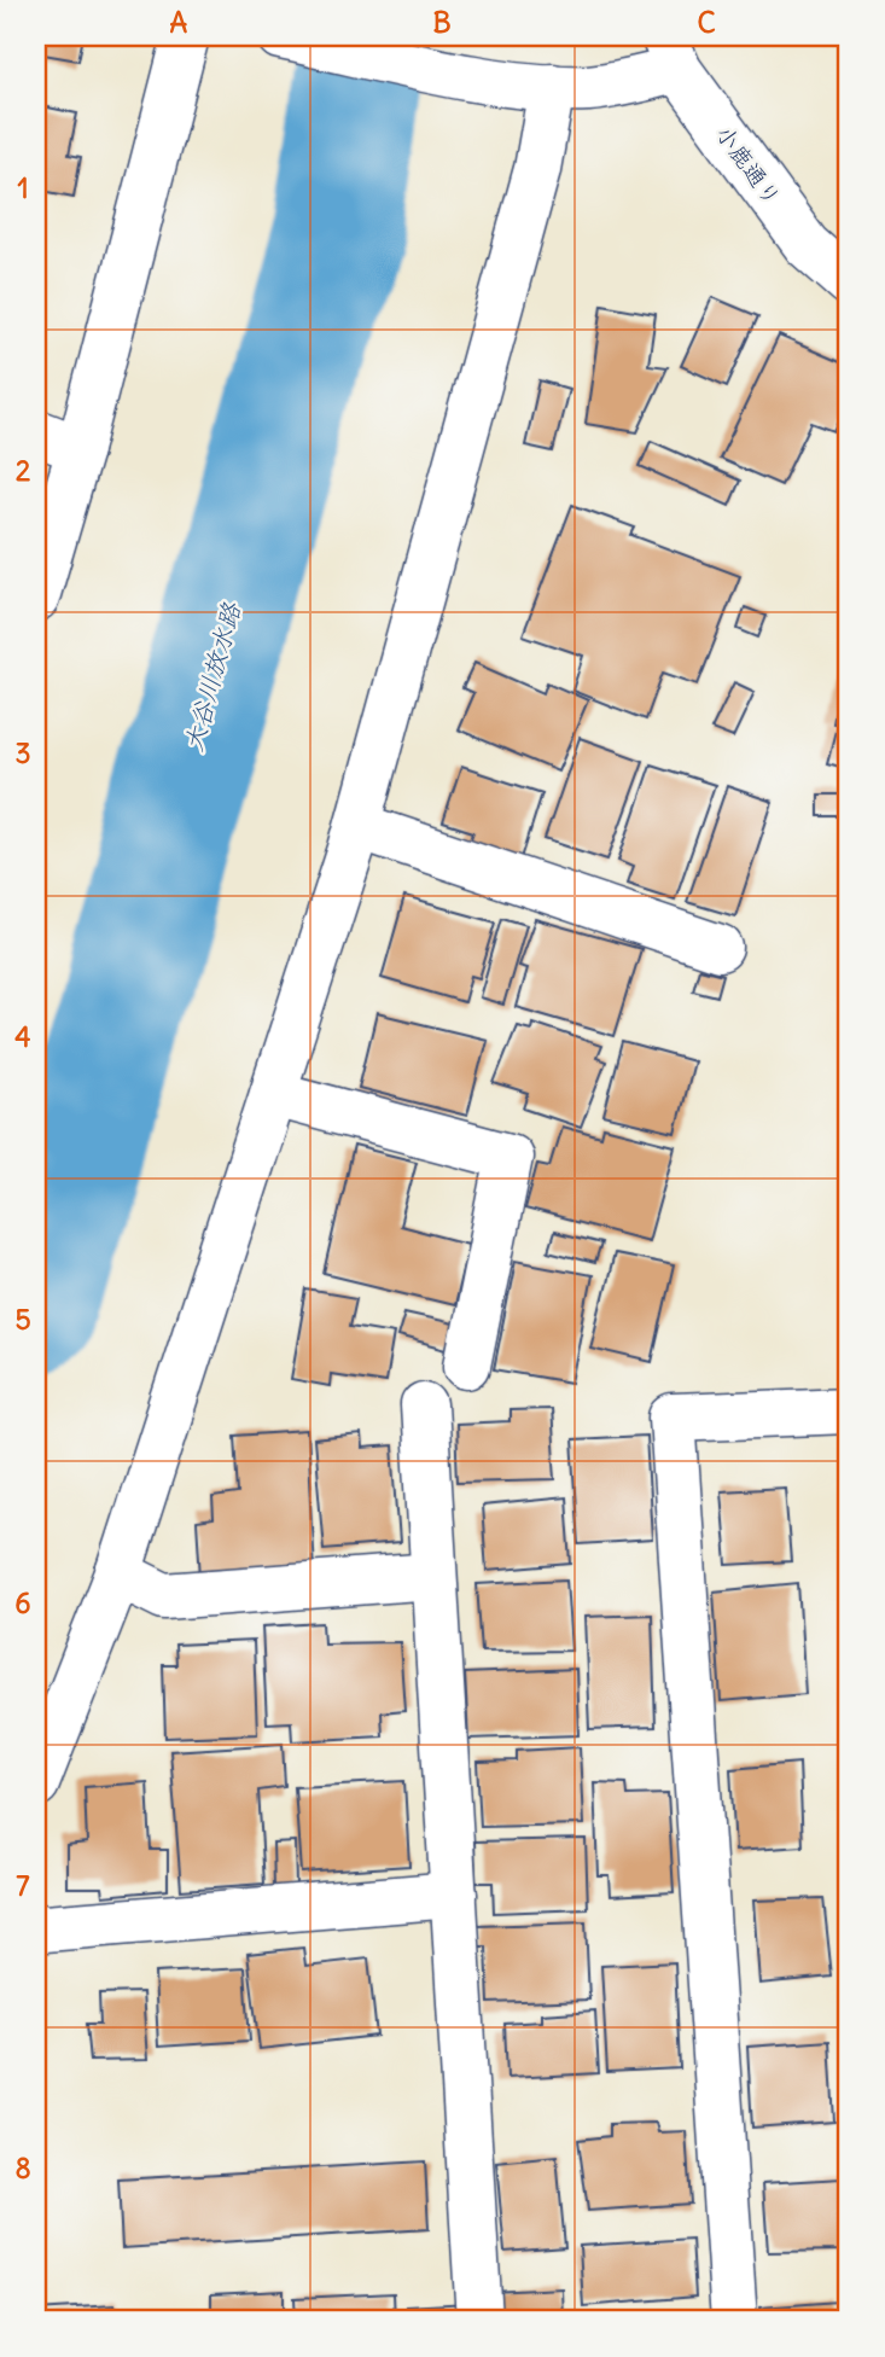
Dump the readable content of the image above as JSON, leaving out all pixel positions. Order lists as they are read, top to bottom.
{
  "streets": {
    "street": ["小鹿通り"]
  },
  "water": ["大谷川放水路"],
  "grid": {
    "columns": ["A", "B", "C"],
    "rows": [
      "1",
      "2",
      "3",
      "4",
      "5",
      "6",
      "7",
      "8"
    ]
  }
}
